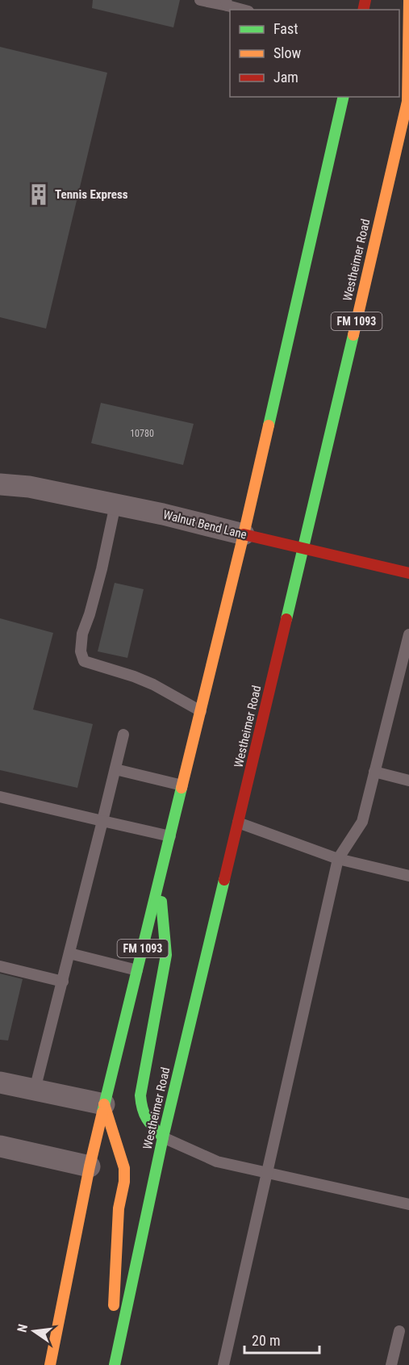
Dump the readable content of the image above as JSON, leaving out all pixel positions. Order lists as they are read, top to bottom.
{
  "streets": {
    "main road": ["Westheimer Road", "FM 1093", "Walnut Bend Lane"]
  },
  "crossings": [
    ["Westheimer Road", "Walnut Bend Lane"],
    ["FM 1093", "Walnut Bend Lane"]
  ],
  "places": {
    "building": ["Tennis Express"]
  },
  "house_numbers": ["10780"],
  "legend": ["Fast", "Slow", "Jam"],
  "scale_bar": "20 m",
  "north": "left"
}
